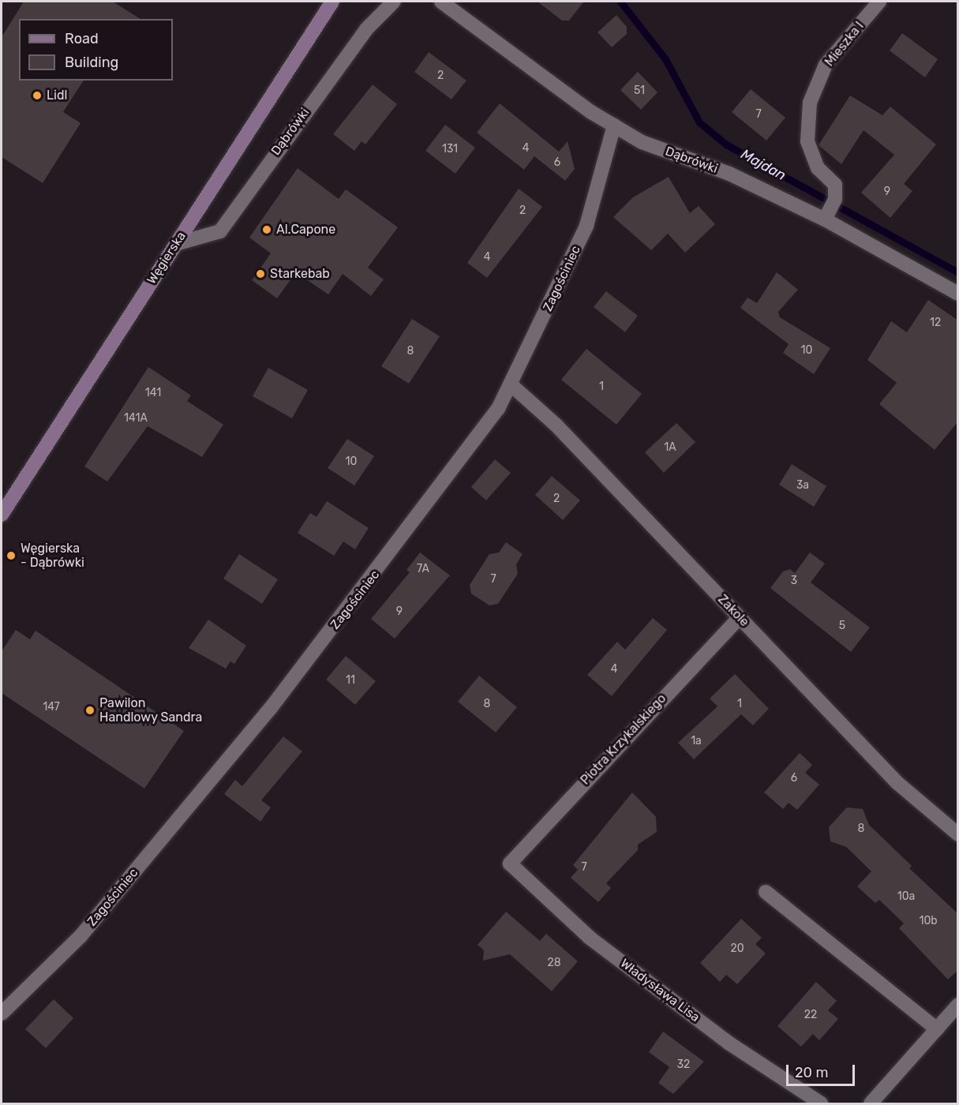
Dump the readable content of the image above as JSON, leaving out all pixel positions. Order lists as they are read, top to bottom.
{
  "streets": {
    "main road": ["Węgierska"],
    "street": [
      "Mieszka I",
      "Dąbrówki",
      "Zagościniec",
      "Zakole",
      "Piotra Krzykalskiego",
      "Władysława Lisa"
    ]
  },
  "crossings": [
    ["Mieszka I", "Dąbrówki"],
    ["Dąbrówki", "Węgierska"],
    ["Dąbrówki", "Zagościniec"],
    ["Zagościniec", "Zakole"],
    ["Zakole", "Piotra Krzykalskiego"],
    ["Piotra Krzykalskiego", "Władysława Lisa"]
  ],
  "water": ["Majdan"],
  "places": [
    "Lidl",
    "Al.Capone",
    "Starkebab",
    "Węgierska - Dąbrówki",
    "Pawilon Handlowy Sandra"
  ],
  "house_numbers": [
    "2",
    "51",
    "7",
    "4",
    "131",
    "6",
    "9",
    "2",
    "4",
    "12",
    "10",
    "8",
    "1",
    "141",
    "141A",
    "1A",
    "10",
    "3a",
    "2",
    "7A",
    "7",
    "3",
    "9",
    "5",
    "4",
    "11",
    "8",
    "1",
    "147",
    "1a",
    "6",
    "8",
    "7",
    "10a",
    "10b",
    "20",
    "28",
    "22",
    "32"
  ],
  "legend": ["Road", "Building"],
  "scale_bar": "20 m"
}
